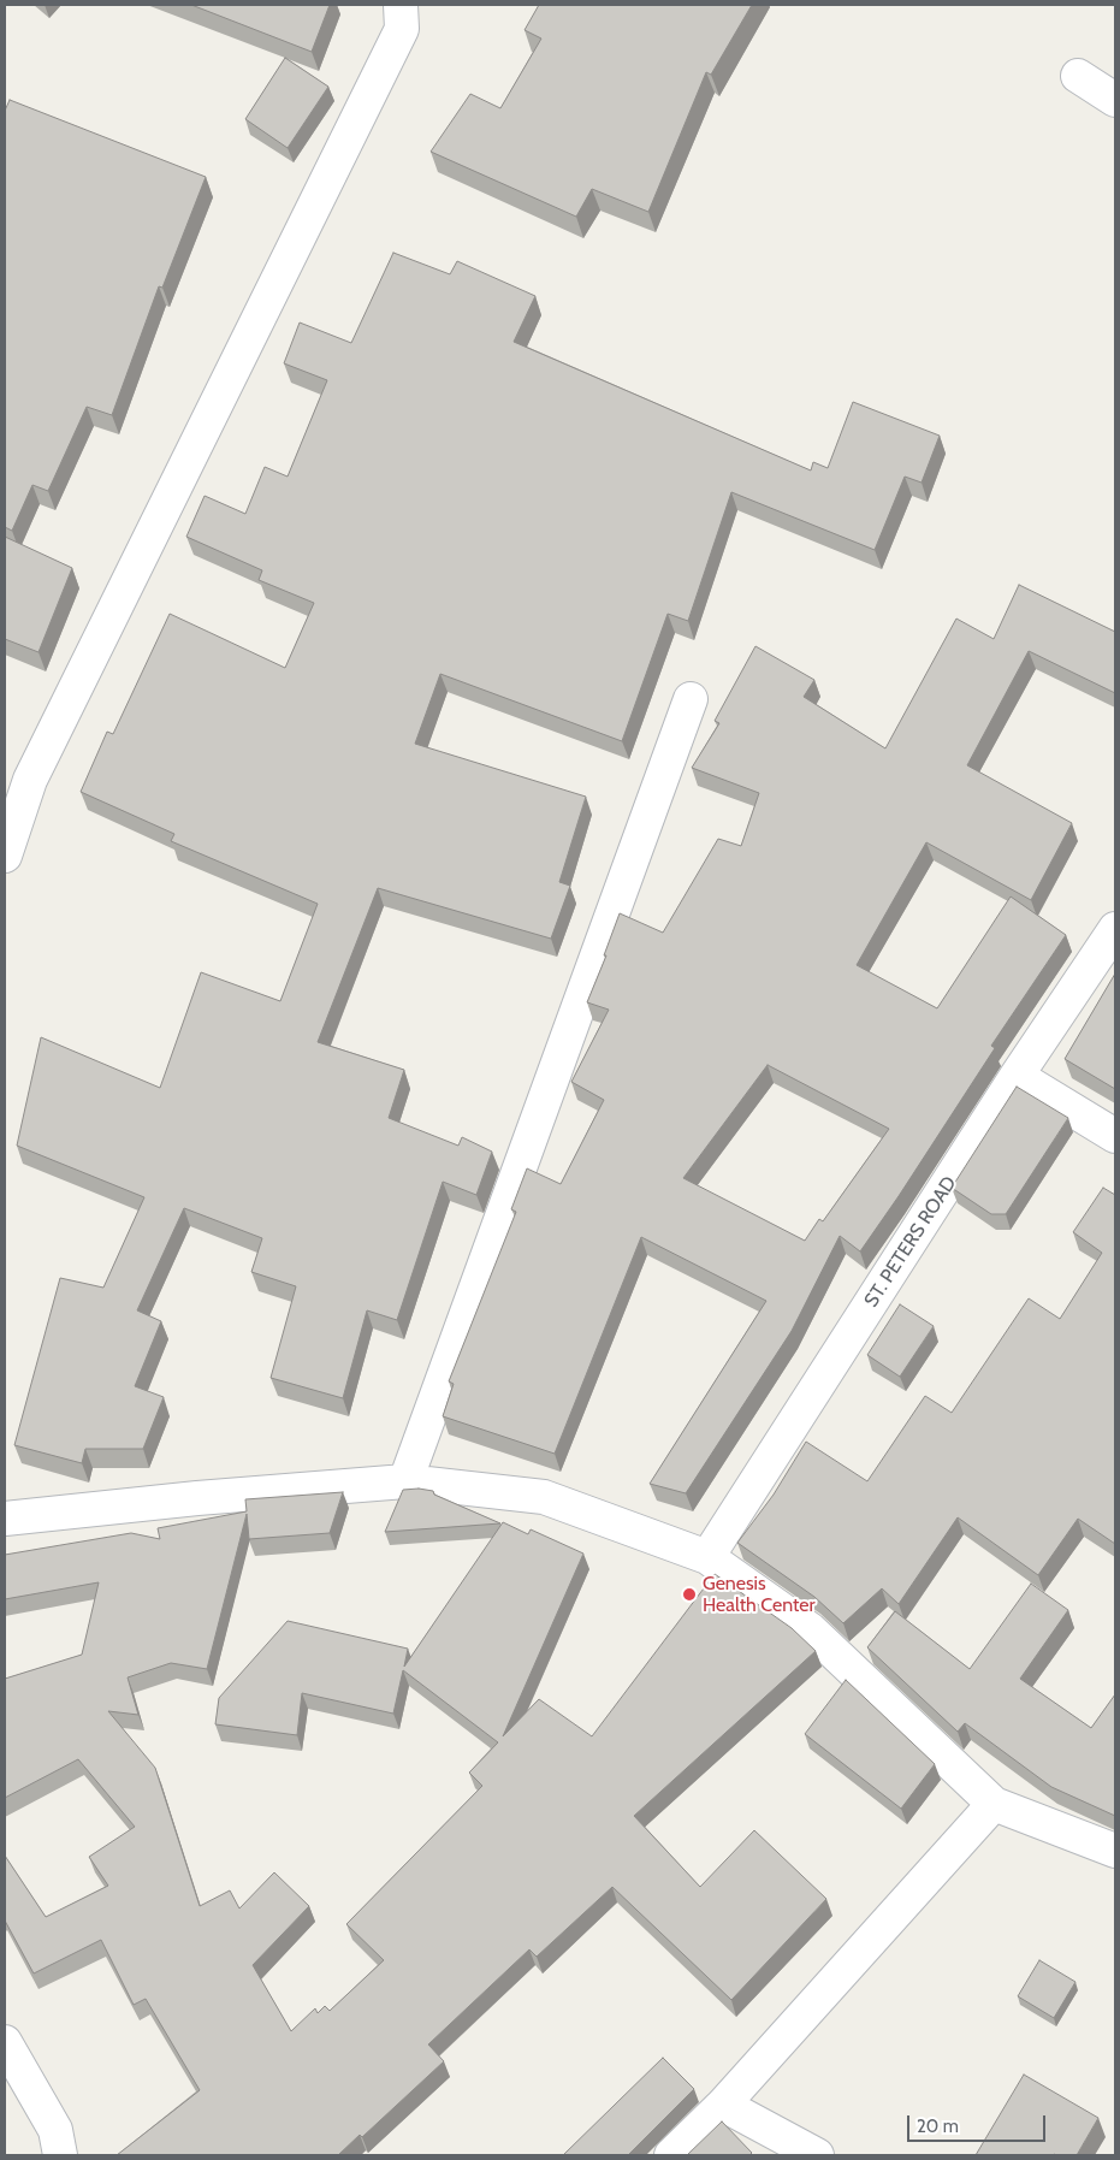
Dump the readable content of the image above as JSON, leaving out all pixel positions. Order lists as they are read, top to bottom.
{
  "streets": {
    "street": ["ST. PETERS ROAD"]
  },
  "places": ["Genesis Health Center"],
  "scale_bar": "20 m"
}
